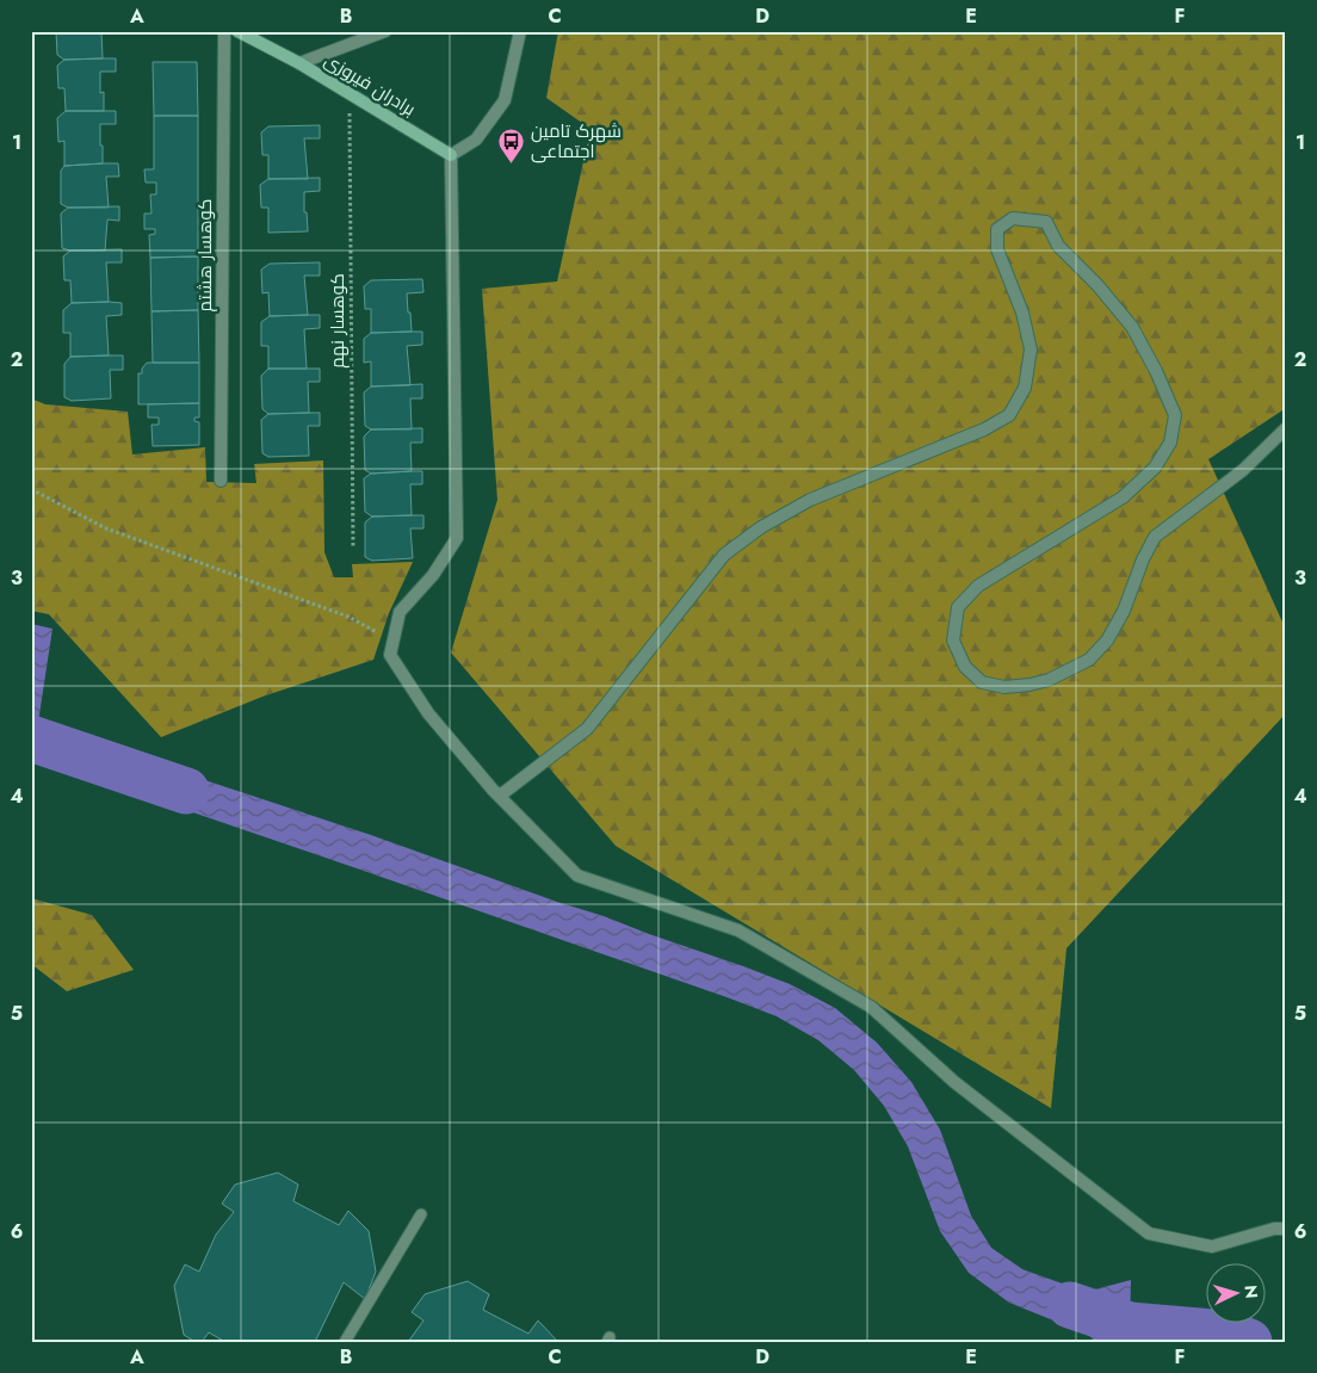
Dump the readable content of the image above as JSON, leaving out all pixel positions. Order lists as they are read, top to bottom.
{
  "streets": {
    "main road": ["برادران فیروزی"],
    "street": ["کوهسار هشتم"],
    "path": ["کوهسار نهم"]
  },
  "crossings": [
    ["برادران فیروزی", "کوهسار نهم"]
  ],
  "places": {
    "bus stop": ["شهرک تامین اجتماعی"]
  },
  "north": "right",
  "grid": {
    "columns": [
      "A",
      "B",
      "C",
      "D",
      "E",
      "F"
    ],
    "rows": [
      "1",
      "2",
      "3",
      "4",
      "5",
      "6"
    ]
  }
}
